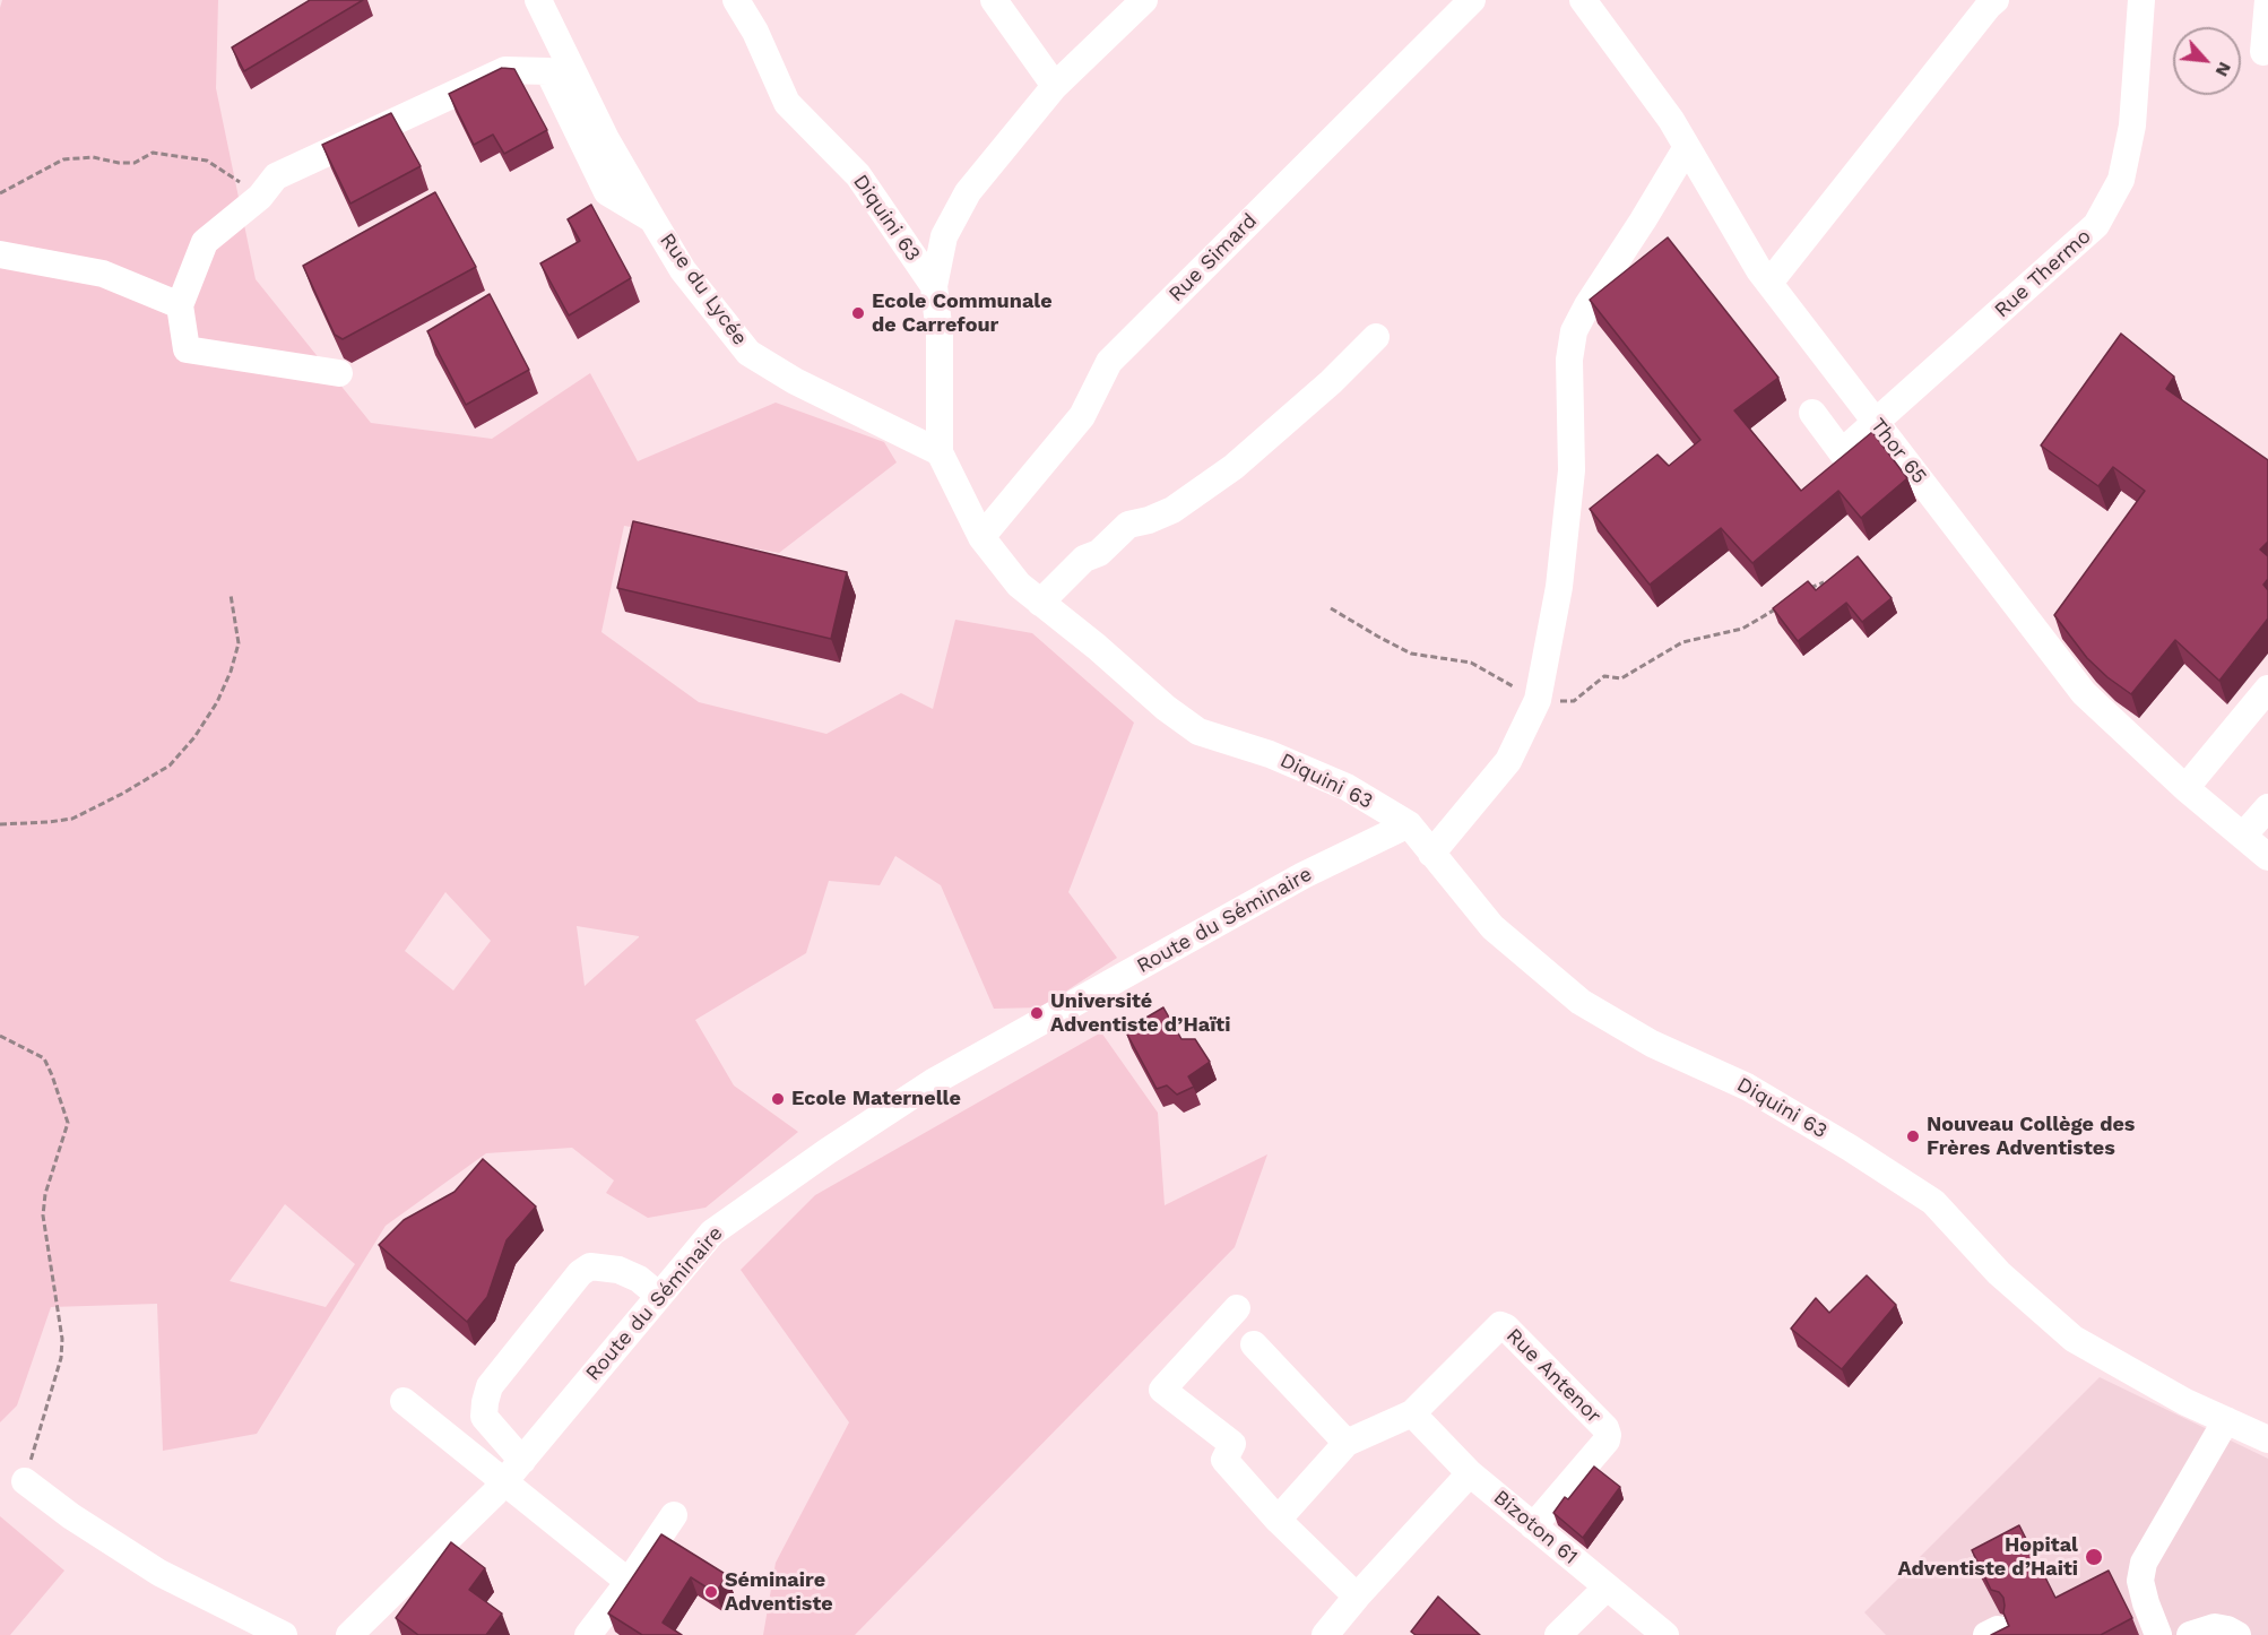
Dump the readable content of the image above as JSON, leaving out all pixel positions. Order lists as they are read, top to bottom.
{
  "streets": {
    "street": [
      "Diquini 63",
      "Rue Simard",
      "Rue Thermo",
      "Rue du Lycée",
      "Thor 65",
      "Route du Séminaire",
      "Rue Antenor",
      "Bizoton 61"
    ]
  },
  "crossings": [
    ["Diquini 63", "Rue Simard"],
    ["Diquini 63", "Rue du Lycée"],
    ["Diquini 63", "Route du Séminaire"],
    ["Rue Thermo", "Thor 65"],
    ["Rue Antenor", "Bizoton 61"]
  ],
  "places": [
    "Ecole Communale de Carrefour",
    "Université Adventiste d’Haïti",
    "Ecole Maternelle",
    "Nouveau Collège des Frères Adventistes",
    "Hopital Adventiste d’Haiti",
    "Séminaire Adventiste"
  ],
  "north": "bottom right"
}
